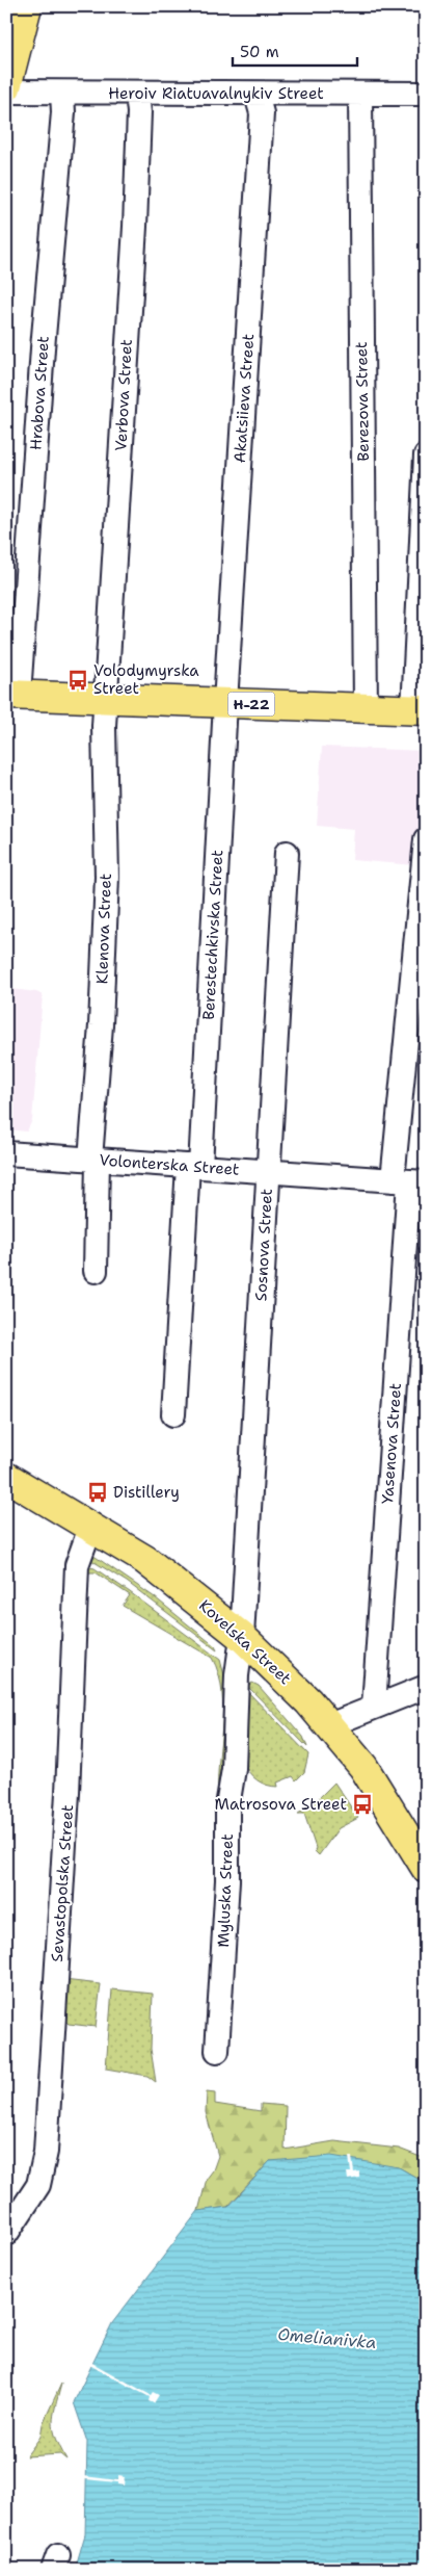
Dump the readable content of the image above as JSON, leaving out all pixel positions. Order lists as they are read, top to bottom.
{
  "streets": {
    "main road": ["Н-22", "Kovelska Street"],
    "street": [
      "Heroiv Riatuavalnykiv Street",
      "Hrabova Street",
      "Verbova Street",
      "Akatsiieva Street",
      "Berezova Street",
      "Klenova Street",
      "Berestechkivska Street",
      "Volonterska Street",
      "Sosnova Street",
      "Yasenova Street",
      "Sevastopolska Street",
      "Myluska Street"
    ]
  },
  "crossings": [
    ["Heroiv Riatuavalnykiv Street", "Hrabova Street"],
    ["Heroiv Riatuavalnykiv Street", "Verbova Street"],
    ["Heroiv Riatuavalnykiv Street", "Akatsiieva Street"],
    ["Heroiv Riatuavalnykiv Street", "Berezova Street"],
    ["Hrabova Street", "Н-22"],
    ["Verbova Street", "Н-22"],
    ["Verbova Street", "Klenova Street"],
    ["Akatsiieva Street", "Н-22"],
    ["Akatsiieva Street", "Berestechkivska Street"],
    ["Berezova Street", "Н-22"],
    ["Н-22", "Klenova Street"],
    ["Н-22", "Berestechkivska Street"],
    ["Klenova Street", "Volonterska Street"],
    ["Berestechkivska Street", "Volonterska Street"],
    ["Volonterska Street", "Sosnova Street"],
    ["Volonterska Street", "Yasenova Street"],
    ["Sosnova Street", "Kovelska Street"],
    ["Sosnova Street", "Myluska Street"],
    ["Kovelska Street", "Sevastopolska Street"],
    ["Kovelska Street", "Myluska Street"]
  ],
  "water": ["Omelianivka"],
  "places": {
    "bus stop": ["Volodymyrska Street", "Distillery", "Matrosova Street"]
  },
  "scale_bar": "50 m"
}
